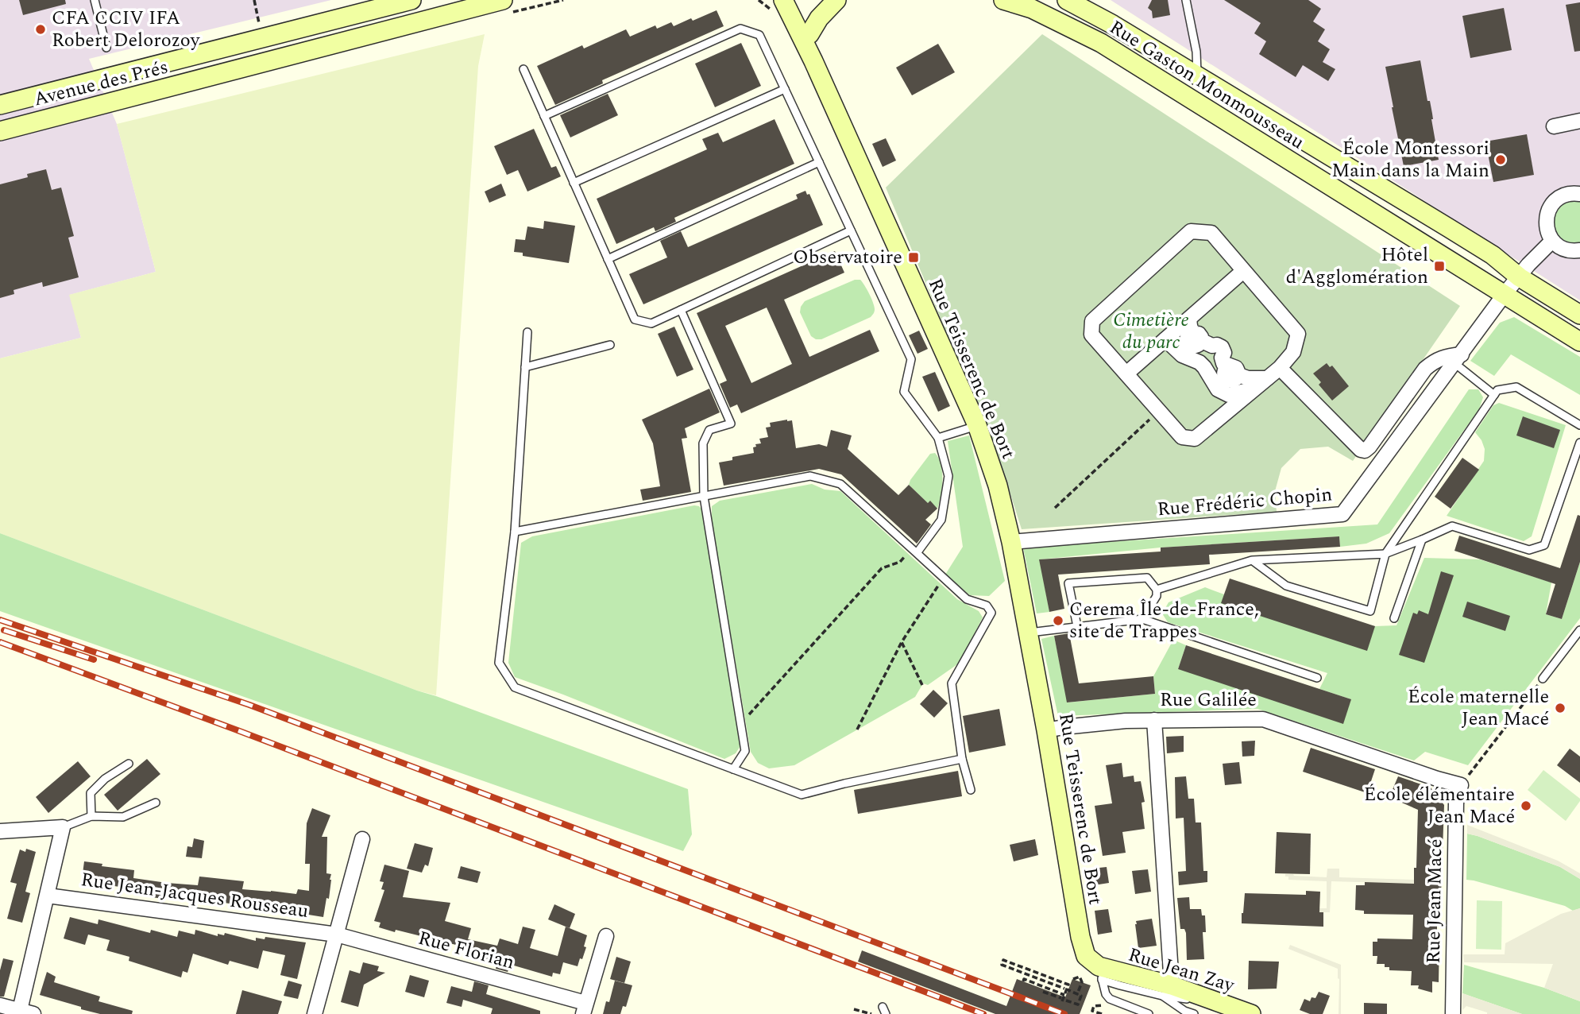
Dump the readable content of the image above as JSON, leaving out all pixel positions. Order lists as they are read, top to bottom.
{
  "streets": {
    "main road": [
      "Avenue des Prés",
      "Rue Gaston Monmousseau",
      "Rue Teisserenc de Bort",
      "Rue Jean Zay"
    ],
    "street": [
      "Rue Frédéric Chopin",
      "Rue Galilée",
      "Rue Jean-Jacques Rousseau",
      "Rue Jean Macé",
      "Rue Florian"
    ]
  },
  "crossings": [
    ["Rue Gaston Monmousseau", "Rue Frédéric Chopin"],
    ["Rue Teisserenc de Bort", "Rue Frédéric Chopin"],
    ["Rue Teisserenc de Bort", "Rue Galilée"],
    ["Rue Teisserenc de Bort", "Rue Jean Zay"],
    ["Rue Galilée", "Rue Jean Macé"],
    ["Rue Jean-Jacques Rousseau", "Rue Florian"]
  ],
  "parks": ["Cimetière du parc"],
  "places": {
    "other": [
      "CFA CCIV IFA Robert Delorozoy",
      "École Montessori Main dans la Main",
      "Cerema Île-de-France, site de Trappes",
      "École maternelle Jean Macé",
      "École élémentaire Jean Macé"
    ],
    "transit": ["Observatoire", "Hôtel d'Agglomération"]
  }
}
